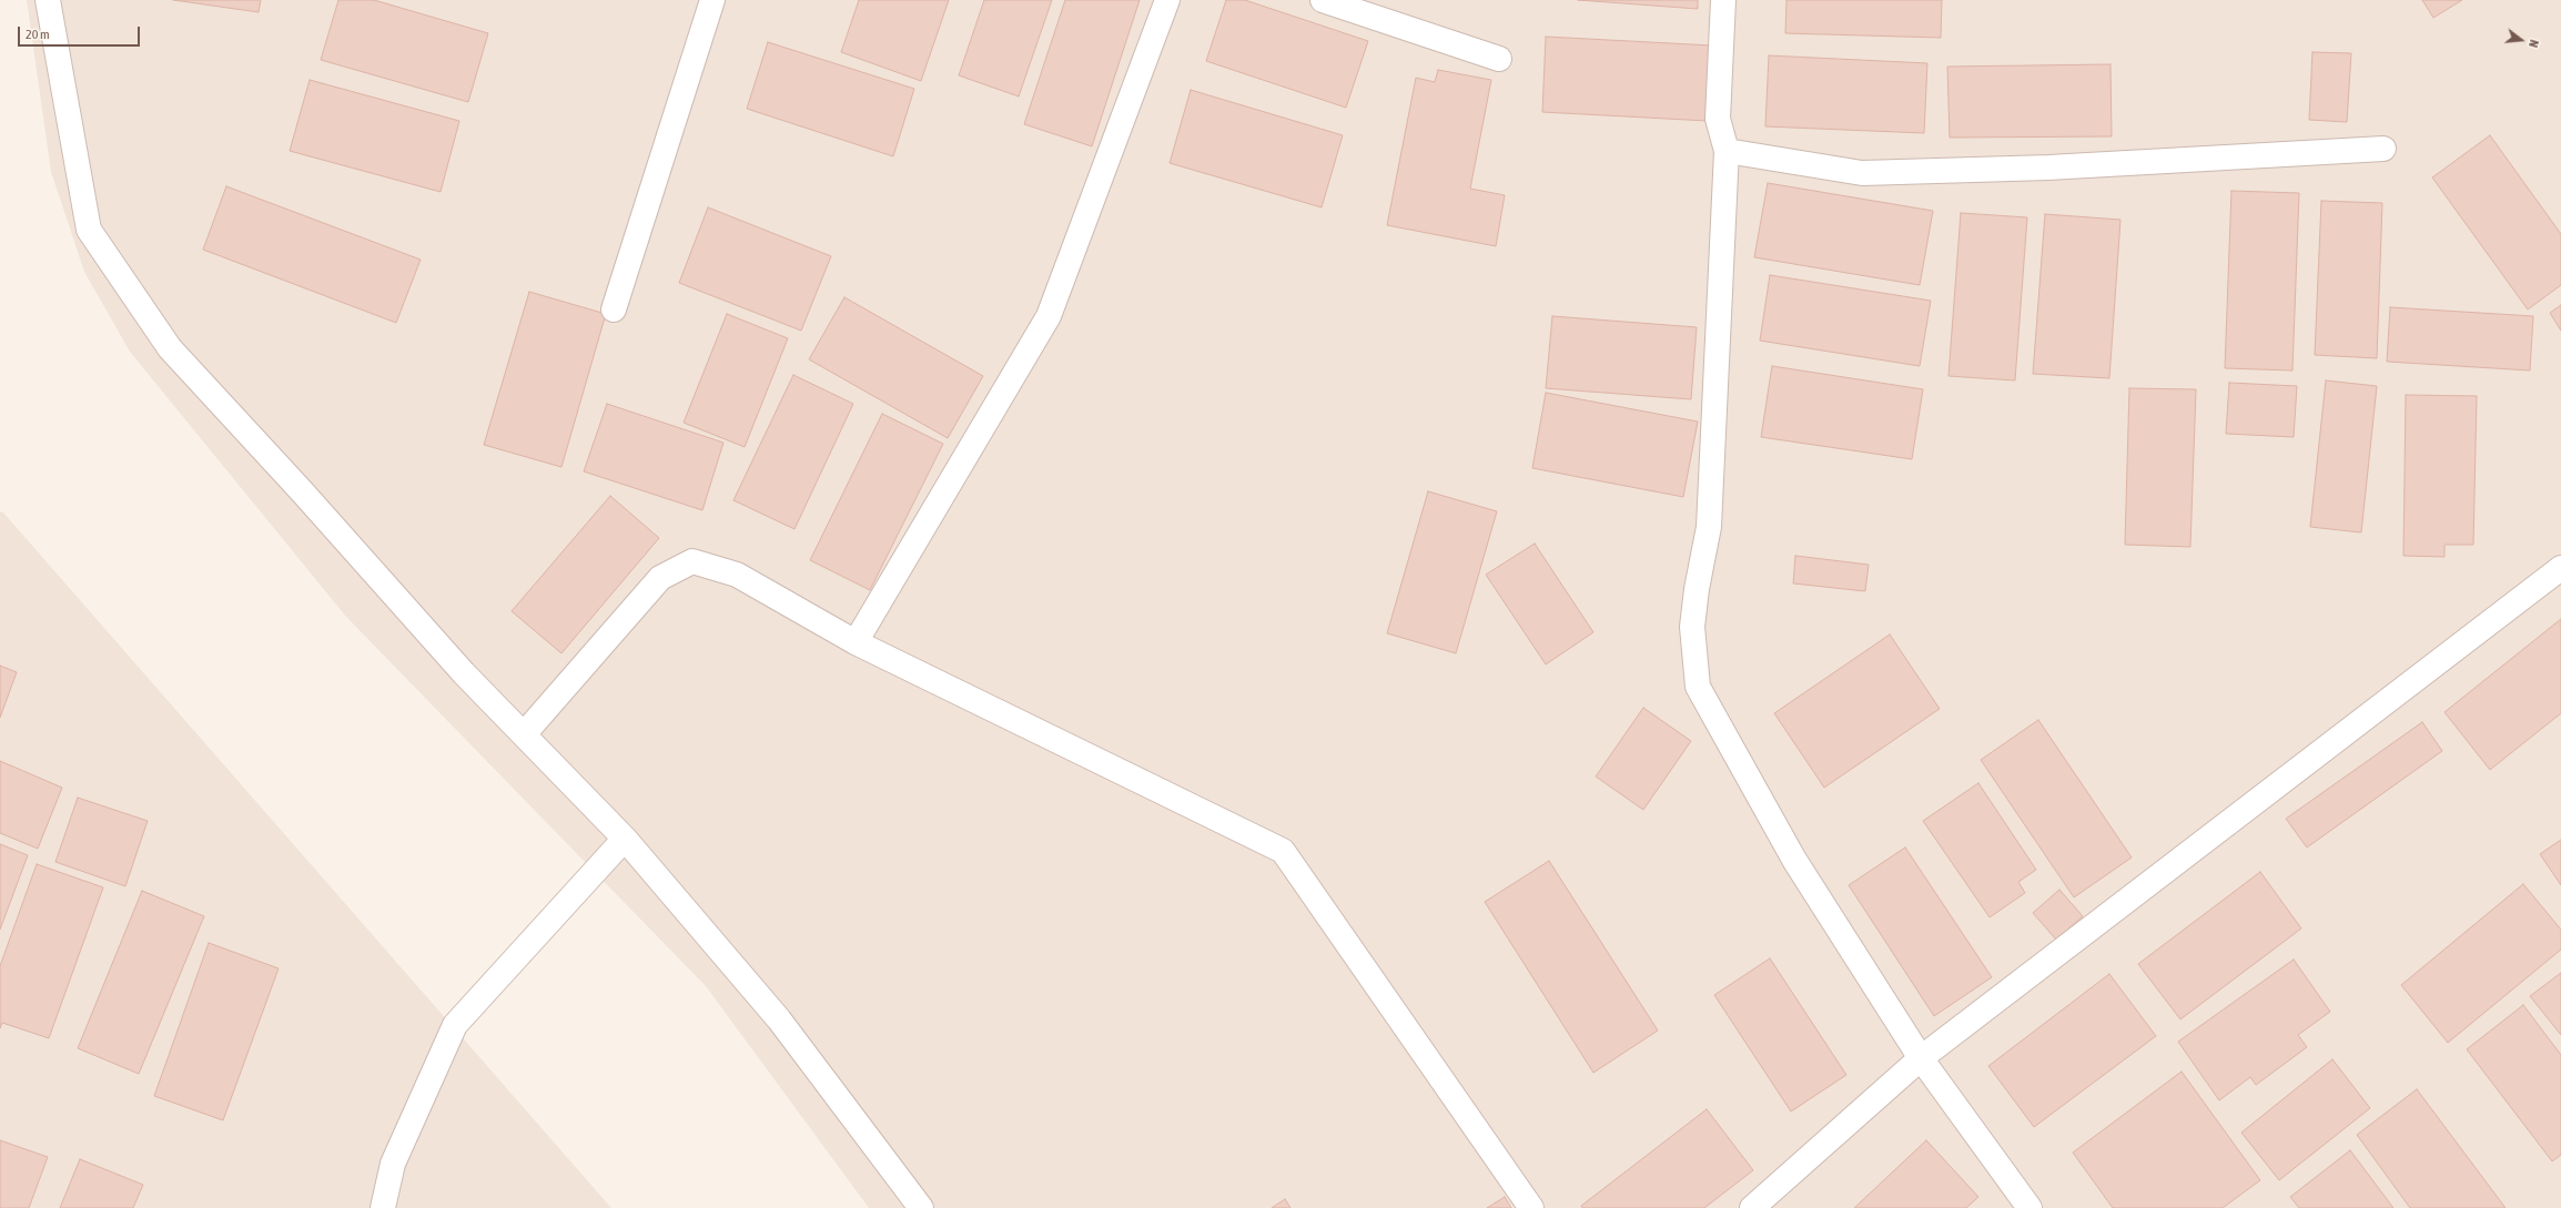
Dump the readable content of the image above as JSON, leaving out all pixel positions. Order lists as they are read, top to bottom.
{
  "scale_bar": "20 m",
  "north": "right"
}
